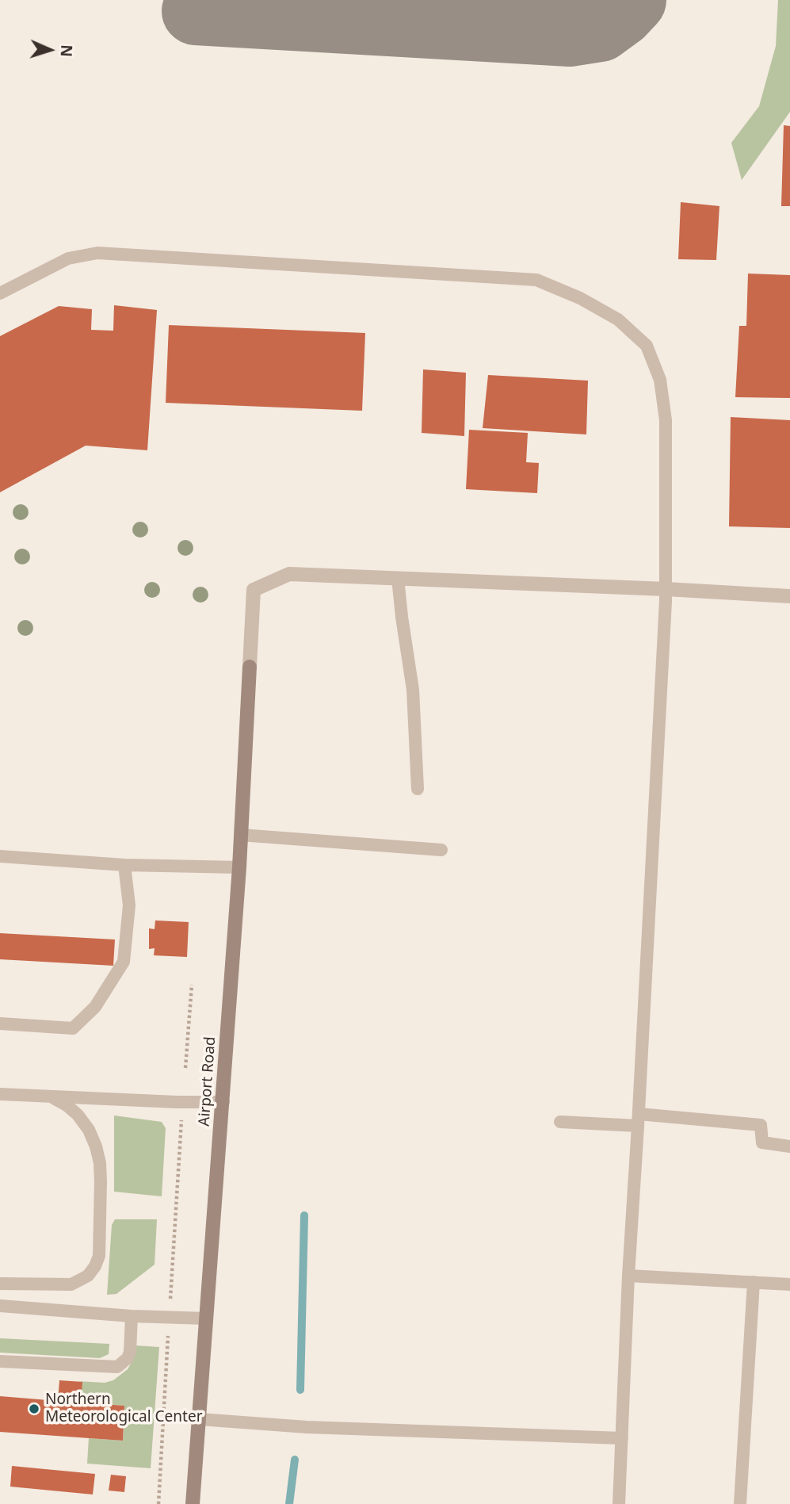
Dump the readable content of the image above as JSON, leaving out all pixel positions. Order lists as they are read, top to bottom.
{
  "streets": {
    "main road": ["Airport Road"]
  },
  "places": ["Northern Meteorological Center"],
  "north": "right"
}
